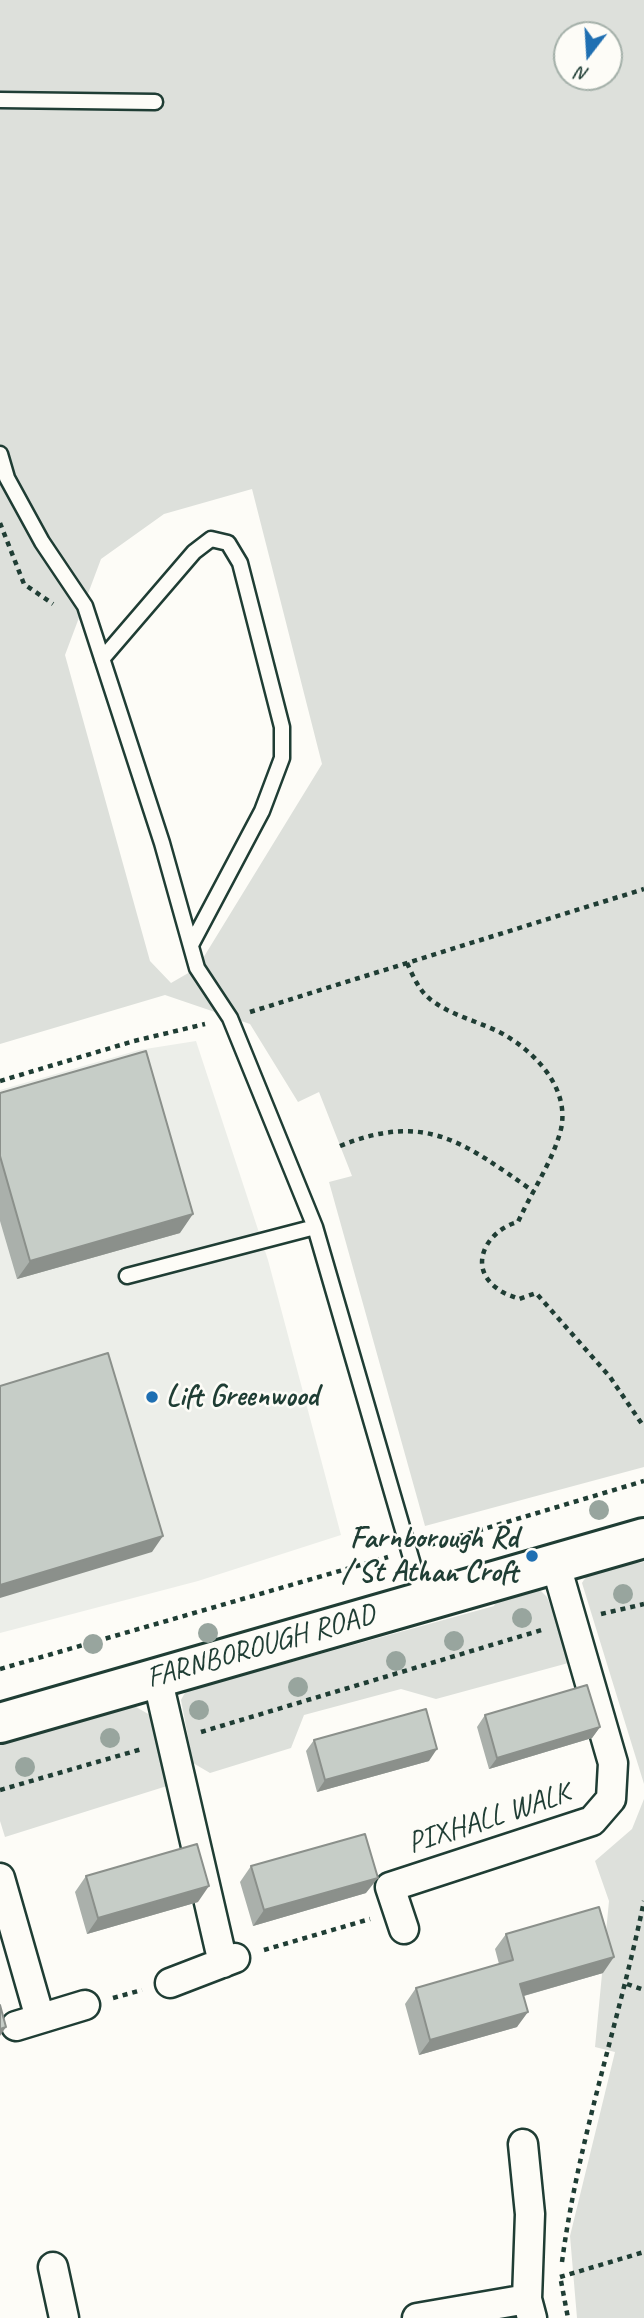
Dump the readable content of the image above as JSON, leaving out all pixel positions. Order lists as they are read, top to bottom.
{
  "streets": {
    "street": ["FARNBOROUGH ROAD", "PIXHALL WALK"]
  },
  "crossings": [
    ["FARNBOROUGH ROAD", "PIXHALL WALK"]
  ],
  "places": ["Lift Greenwood", "Farnborough Rd / St Athan Croft"],
  "north": "bottom"
}
